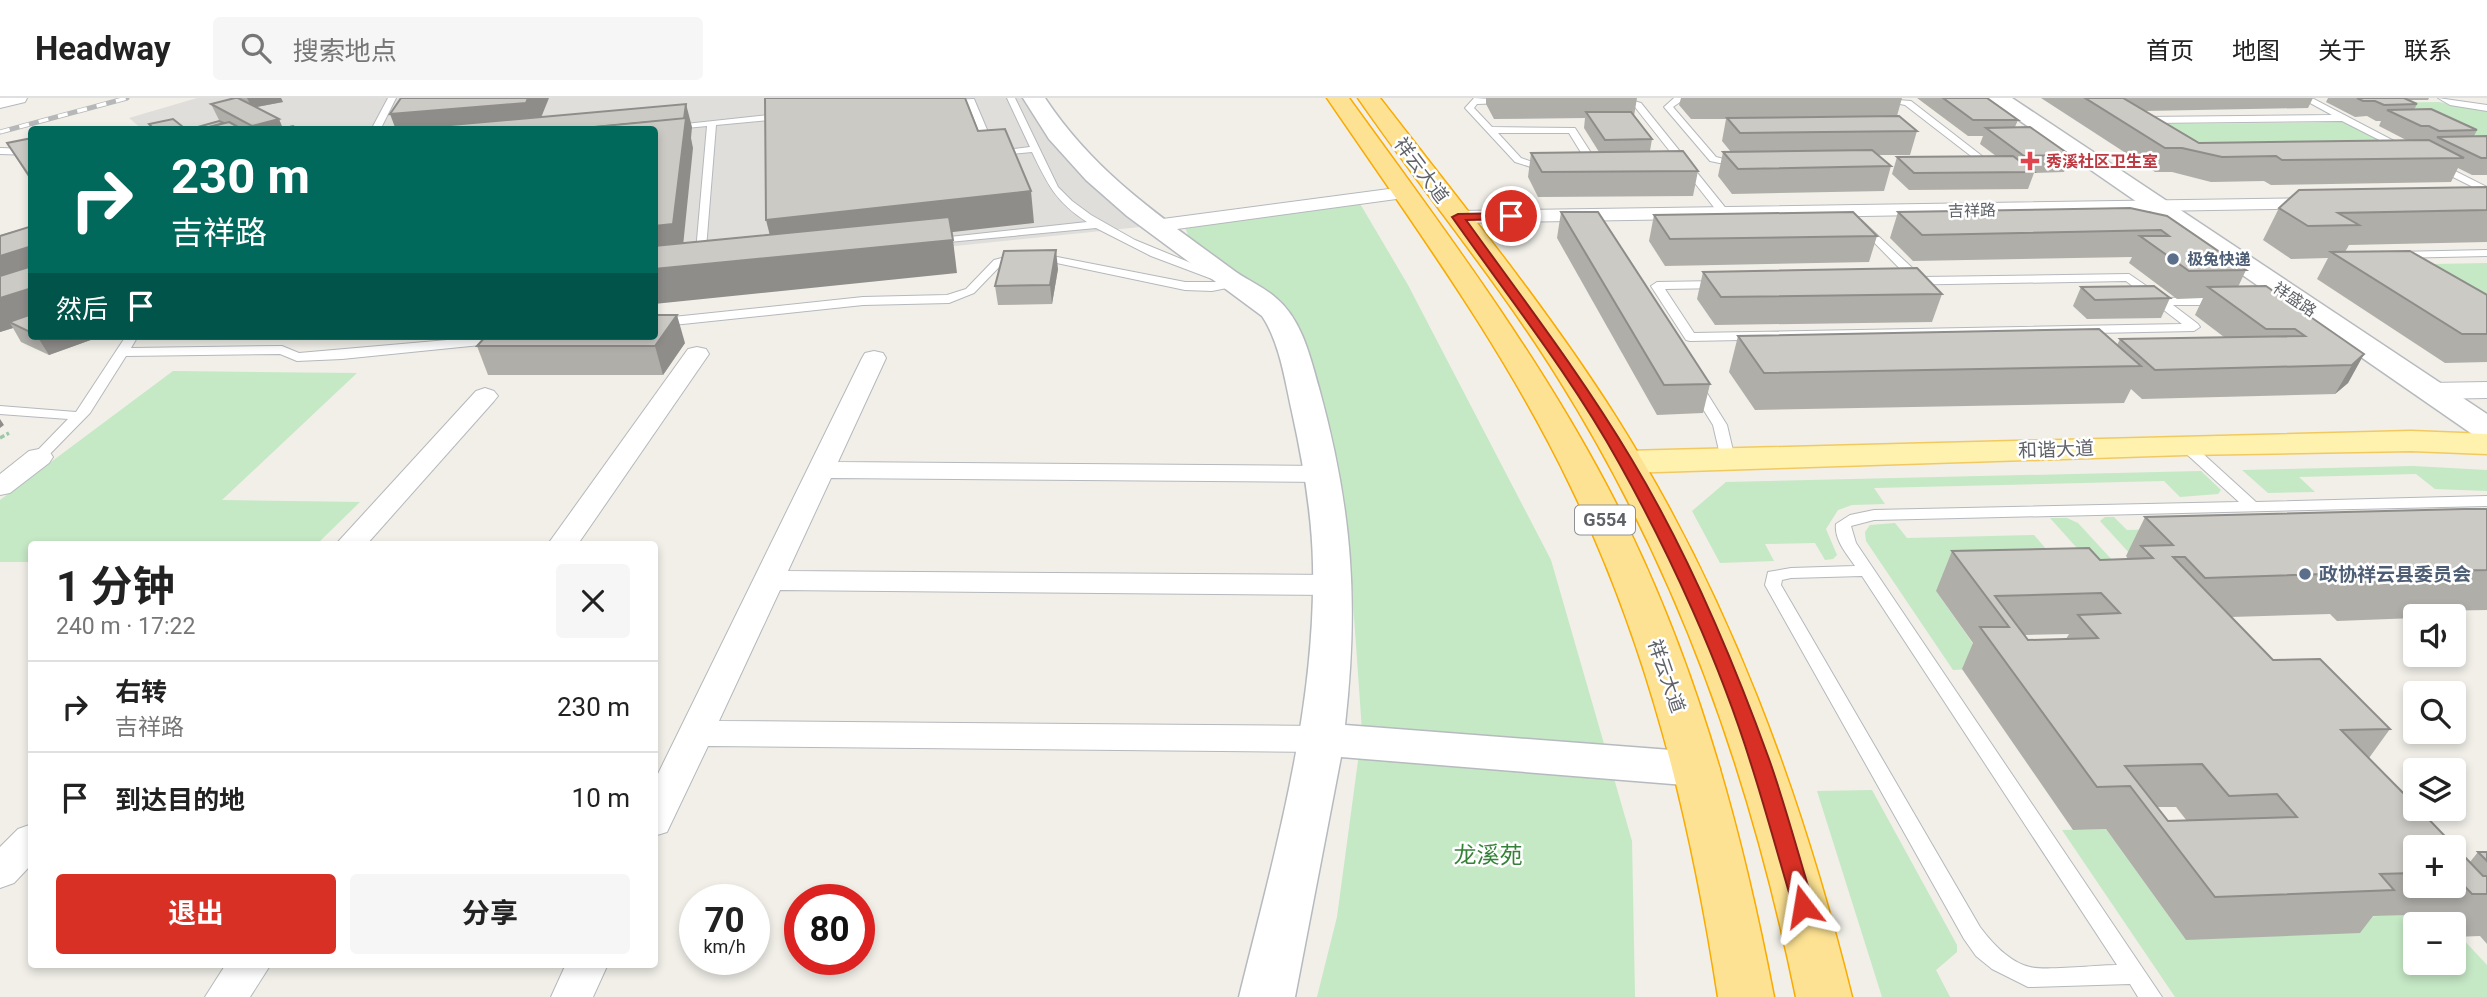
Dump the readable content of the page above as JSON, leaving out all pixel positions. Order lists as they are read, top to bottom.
{
  "streets": {
    "highway": ["祥云大道", "G554"],
    "main road": ["和谐大道"],
    "street": ["吉祥路", "祥盛路"]
  },
  "crossings": [
    ["祥云大道", "吉祥路"],
    ["祥云大道", "和谐大道"],
    ["吉祥路", "祥盛路"]
  ],
  "parks": ["龙溪苑"],
  "places": {
    "health": ["秀溪社区卫生室"],
    "other": ["极兔快递", "政协祥云县委员会"]
  },
  "page": {
    "header": "Headway",
    "search": "搜索地点",
    "nav": [
      "首页",
      "地图",
      "关于",
      "联系"
    ],
    "turn": ["230 m", "吉祥路"],
    "then": "然后",
    "heading": ["1 分钟", "240 m · 17:22"],
    "map_buttons": ["+", "−"],
    "list": [
      {
        "name": "右转",
        "note": "吉祥路",
        "value": "230 m"
      },
      {
        "name": "到达目的地",
        "value": "10 m"
      }
    ],
    "buttons": ["退出", "分享"],
    "speed": "70 km/h",
    "limit": "80"
  }
}
